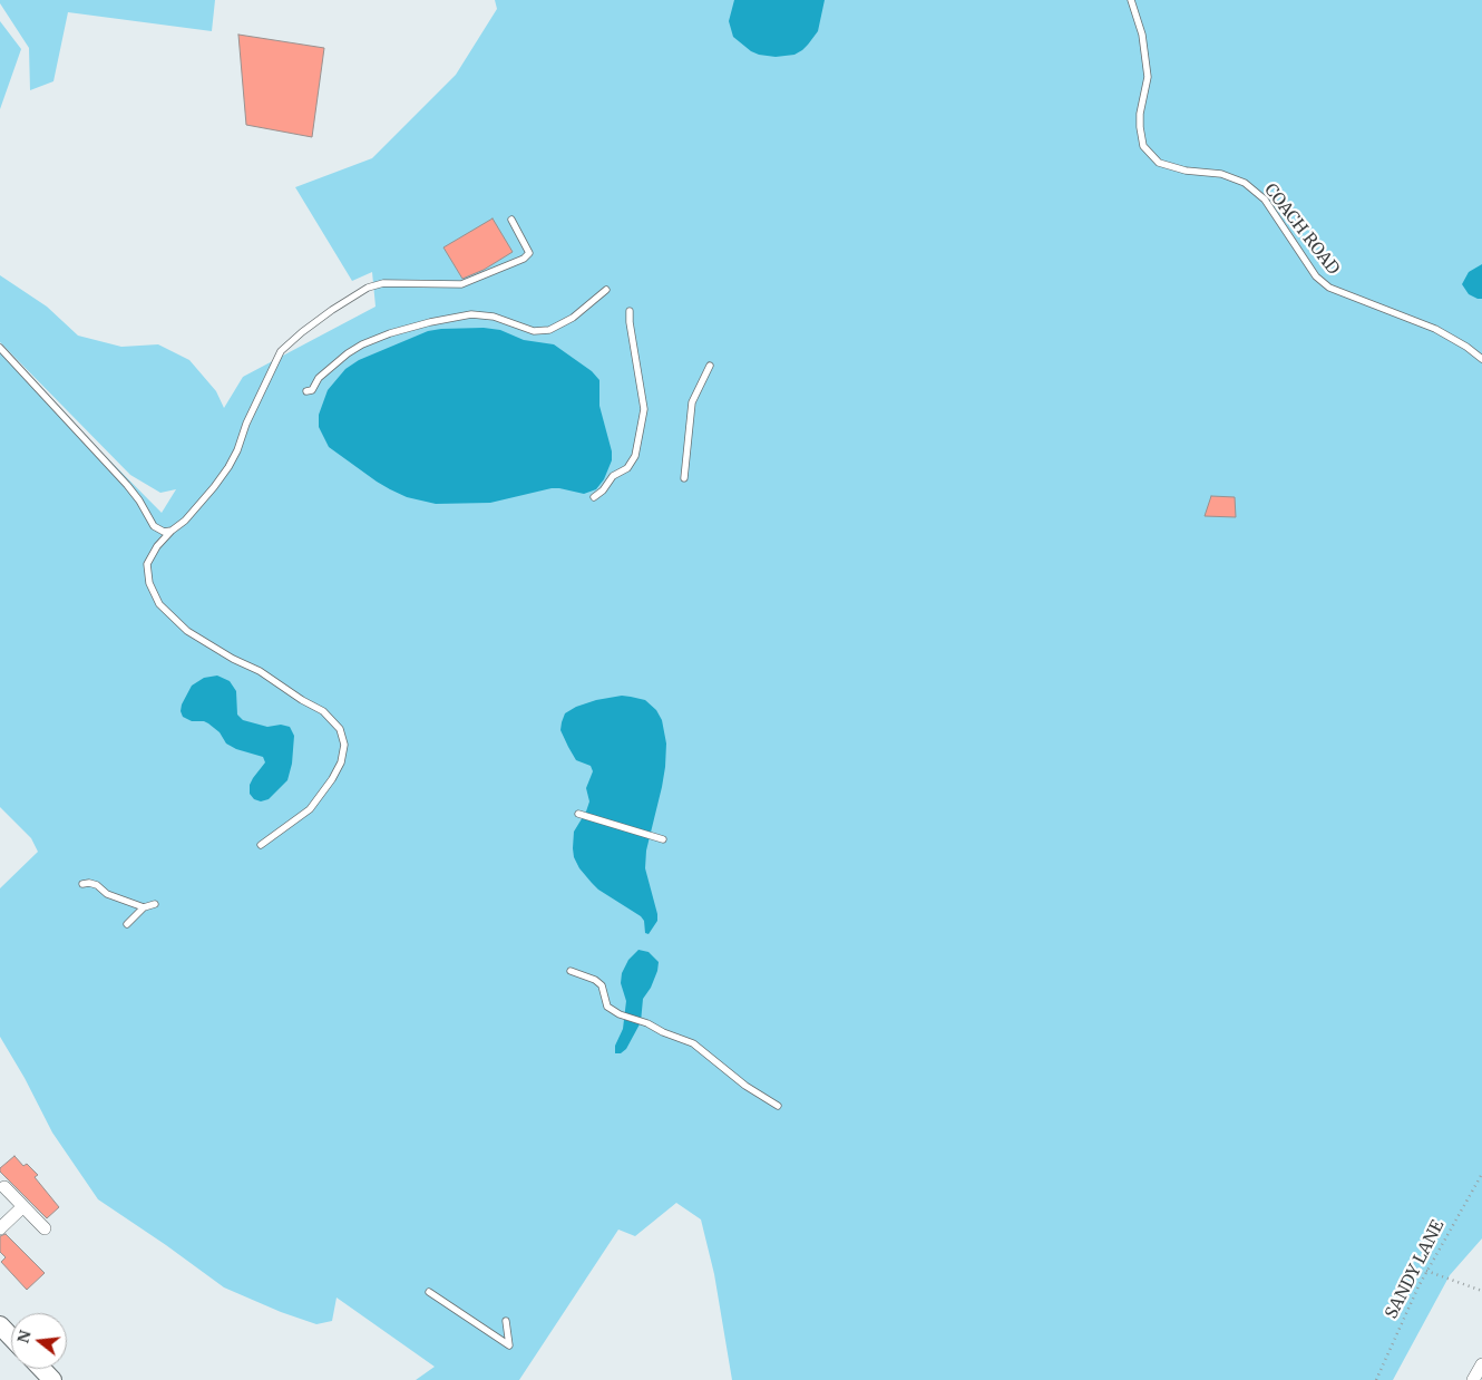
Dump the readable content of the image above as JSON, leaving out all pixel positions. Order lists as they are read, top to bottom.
{
  "streets": {
    "lane": ["COACH ROAD"],
    "path": ["SANDY LANE"]
  },
  "north": "left"
}
